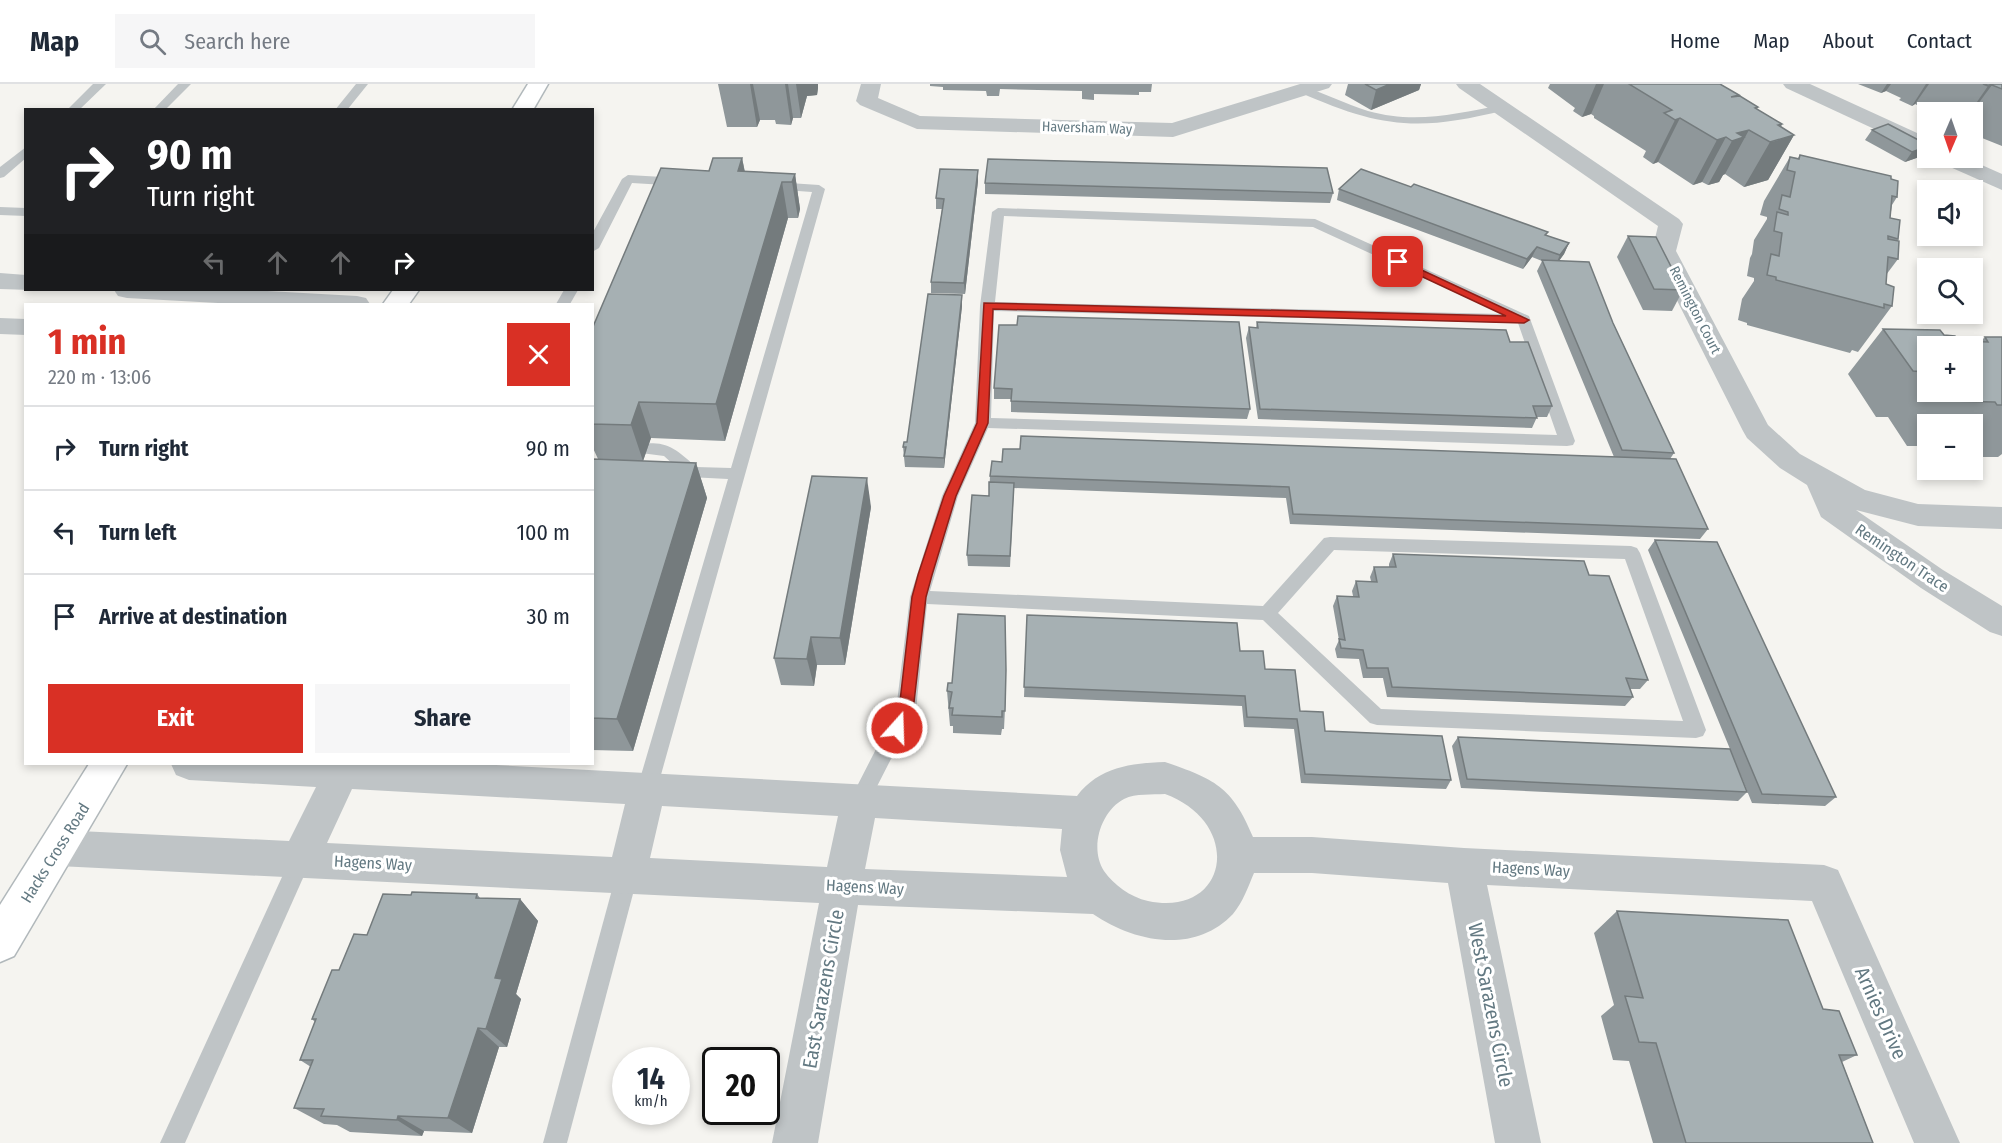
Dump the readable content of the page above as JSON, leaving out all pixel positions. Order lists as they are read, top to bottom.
{
  "streets": {
    "main road": ["Hacks Cross Road"],
    "street": [
      "Haversham Way",
      "Remington Court",
      "Remington Trace",
      "Hagens Way",
      "East Sarazens Circle",
      "West Sarazens Circle",
      "Arnies Drive"
    ]
  },
  "crossings": [
    ["Remington Court", "Remington Trace"],
    ["Hacks Cross Road", "Hagens Way"],
    ["Hagens Way", "East Sarazens Circle"],
    ["Hagens Way", "West Sarazens Circle"],
    ["Hagens Way", "Arnies Drive"]
  ],
  "north": "bottom",
  "page": {
    "header": "Map",
    "search": "Search here",
    "nav": [
      "Home",
      "Map",
      "About",
      "Contact"
    ],
    "map_buttons": ["+", "−"],
    "turn": ["90 m", "Turn right"],
    "heading": ["1 min", "220 m · 13:06"],
    "list": [
      {
        "name": "Turn right",
        "value": "90 m"
      },
      {
        "name": "Turn left",
        "value": "100 m"
      },
      {
        "name": "Arrive at destination",
        "value": "30 m"
      }
    ],
    "buttons": ["Exit", "Share"],
    "speed": "14 km/h",
    "limit": "20"
  }
}
